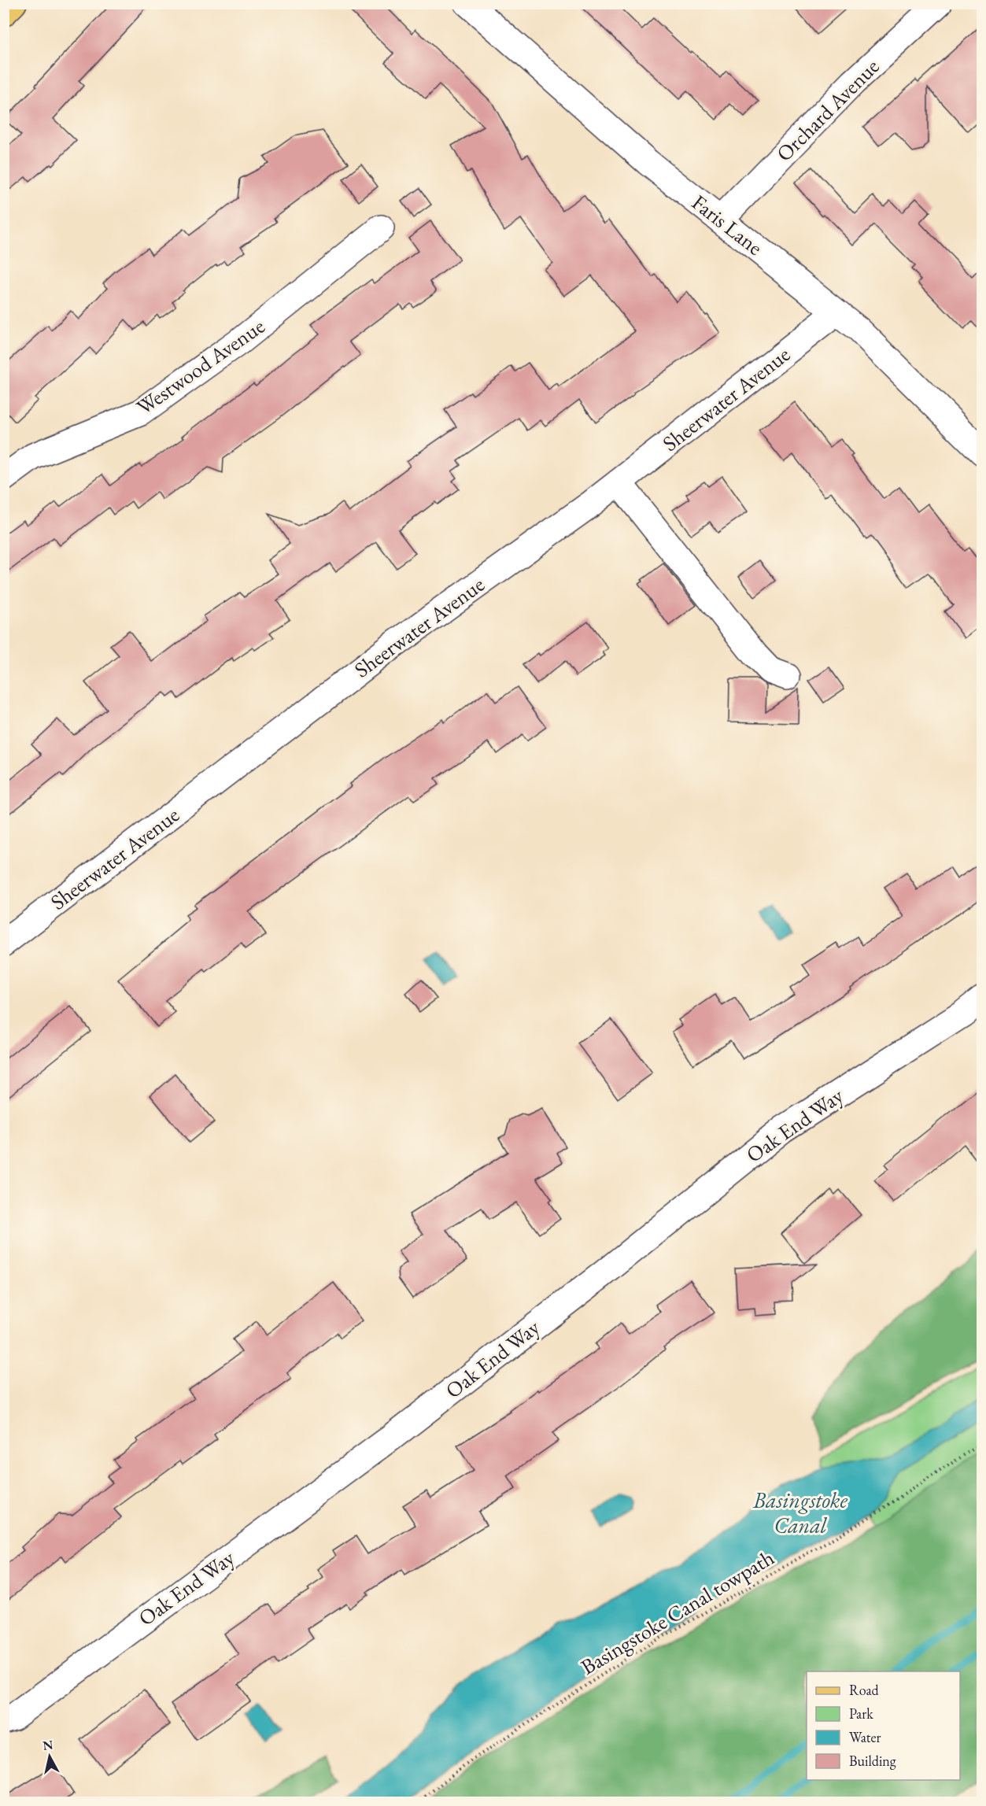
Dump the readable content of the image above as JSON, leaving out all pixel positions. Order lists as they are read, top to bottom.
{
  "streets": {
    "street": [
      "Orchard Avenue",
      "Faris Lane",
      "Westwood Avenue",
      "Sheerwater Avenue",
      "Oak End Way"
    ],
    "path": ["Basingstoke Canal towpath"]
  },
  "crossings": [
    ["Orchard Avenue", "Faris Lane"],
    ["Faris Lane", "Sheerwater Avenue"]
  ],
  "water": ["Basingstoke Canal"],
  "legend": [
    "Road",
    "Park",
    "Water",
    "Building"
  ],
  "north": "top"
}
